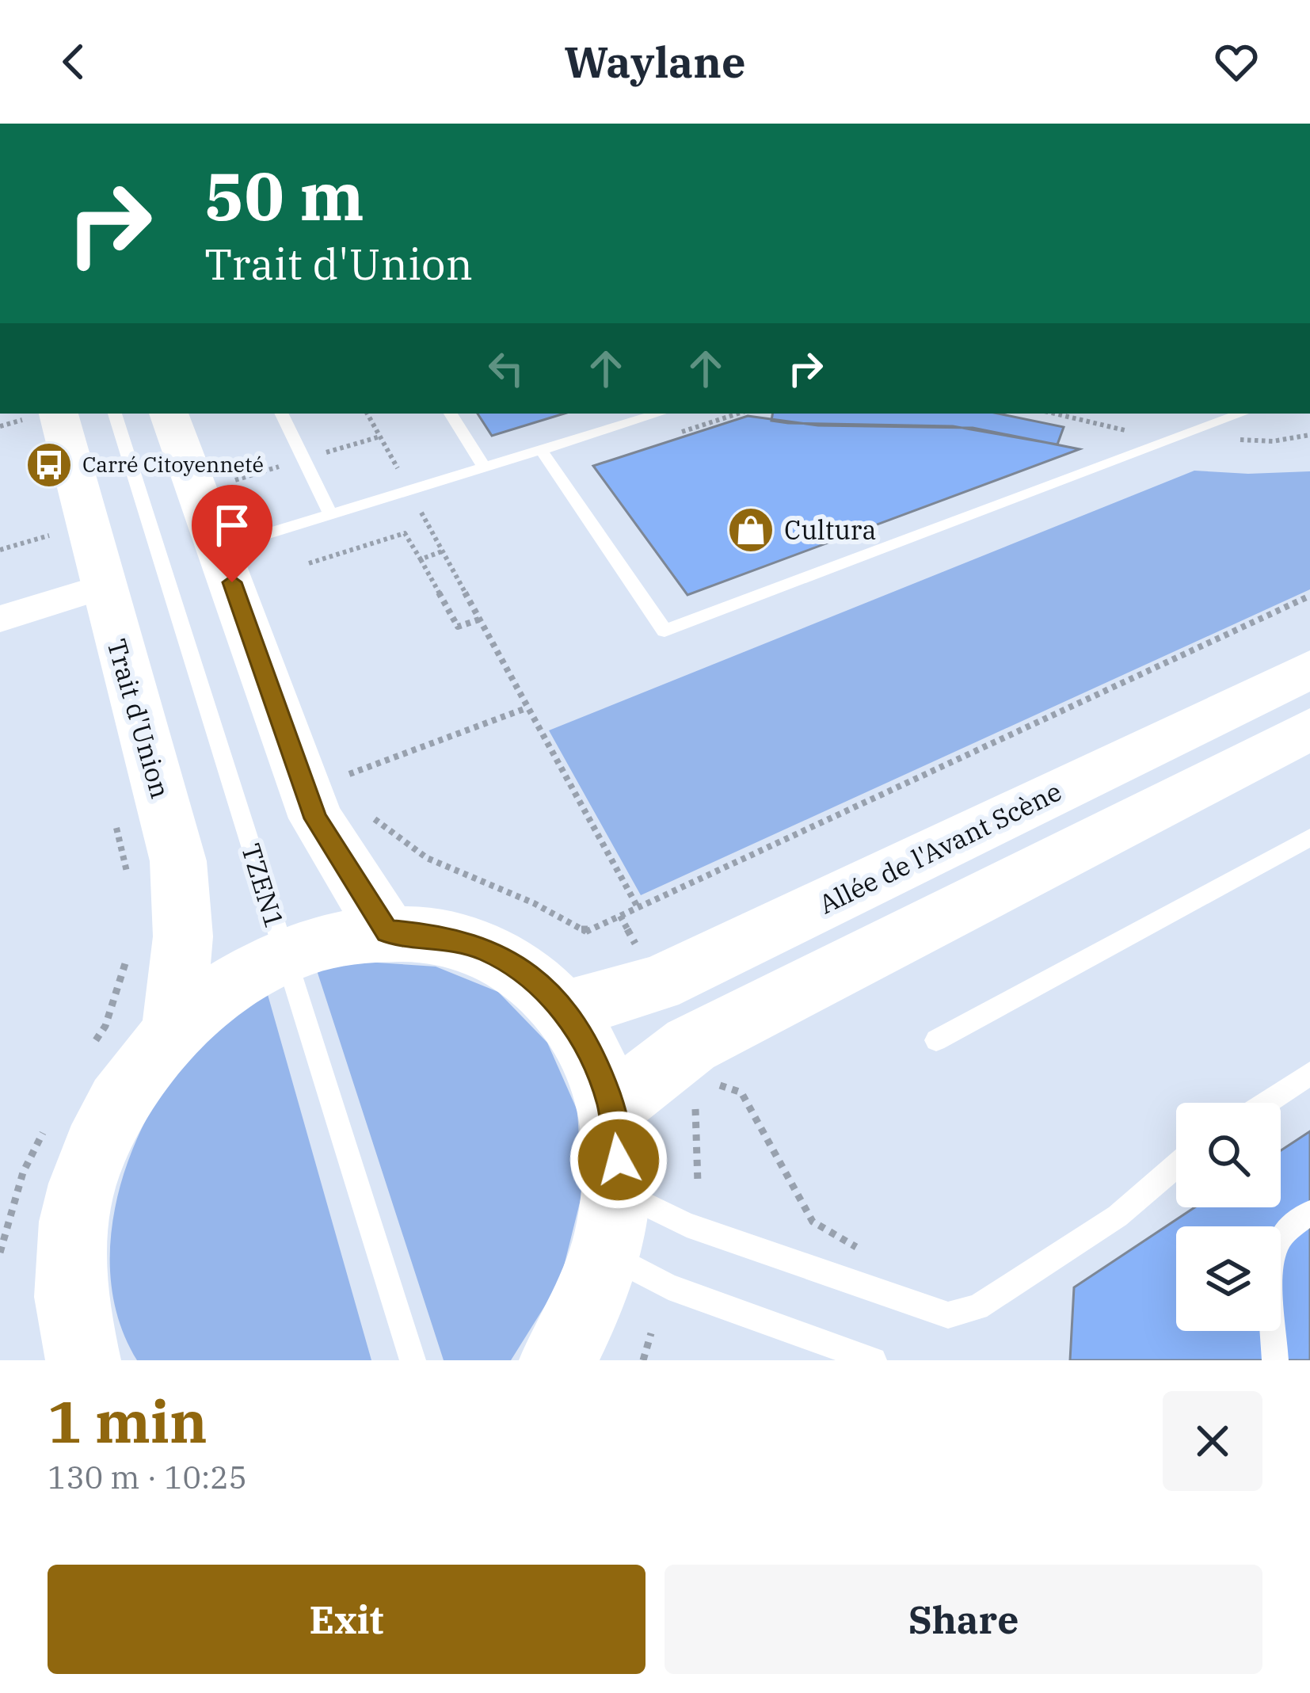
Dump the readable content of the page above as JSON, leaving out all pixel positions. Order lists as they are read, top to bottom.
{
  "streets": {
    "street": ["Trait d'Union", "Allée de l'Avant Scène"],
    "lane": ["TZEN1"]
  },
  "places": {
    "bus stop": ["Carré Citoyenneté"],
    "shop": ["Cultura"]
  },
  "page": {
    "header": "Waylane",
    "turn": ["50 m", "Trait d'Union"],
    "heading": ["1 min", "130 m · 10:25"],
    "buttons": ["Exit", "Share"]
  }
}
